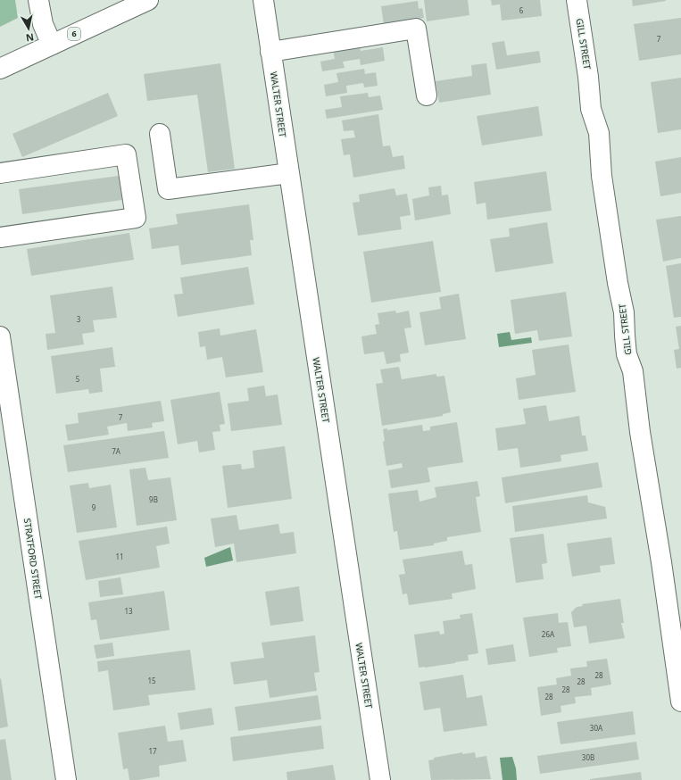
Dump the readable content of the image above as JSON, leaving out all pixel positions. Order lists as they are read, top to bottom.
{
  "streets": {
    "main road": [
      "6",
      "GILL STREET",
      "WALTER STREET",
      "STRATFORD STREET"
    ]
  },
  "house_numbers": [
    "6",
    "7",
    "3",
    "5",
    "7",
    "7A",
    "9B",
    "9",
    "11",
    "13",
    "26A",
    "28",
    "15",
    "28",
    "28",
    "28",
    "30A",
    "17",
    "30B"
  ],
  "north": "bottom"
}
